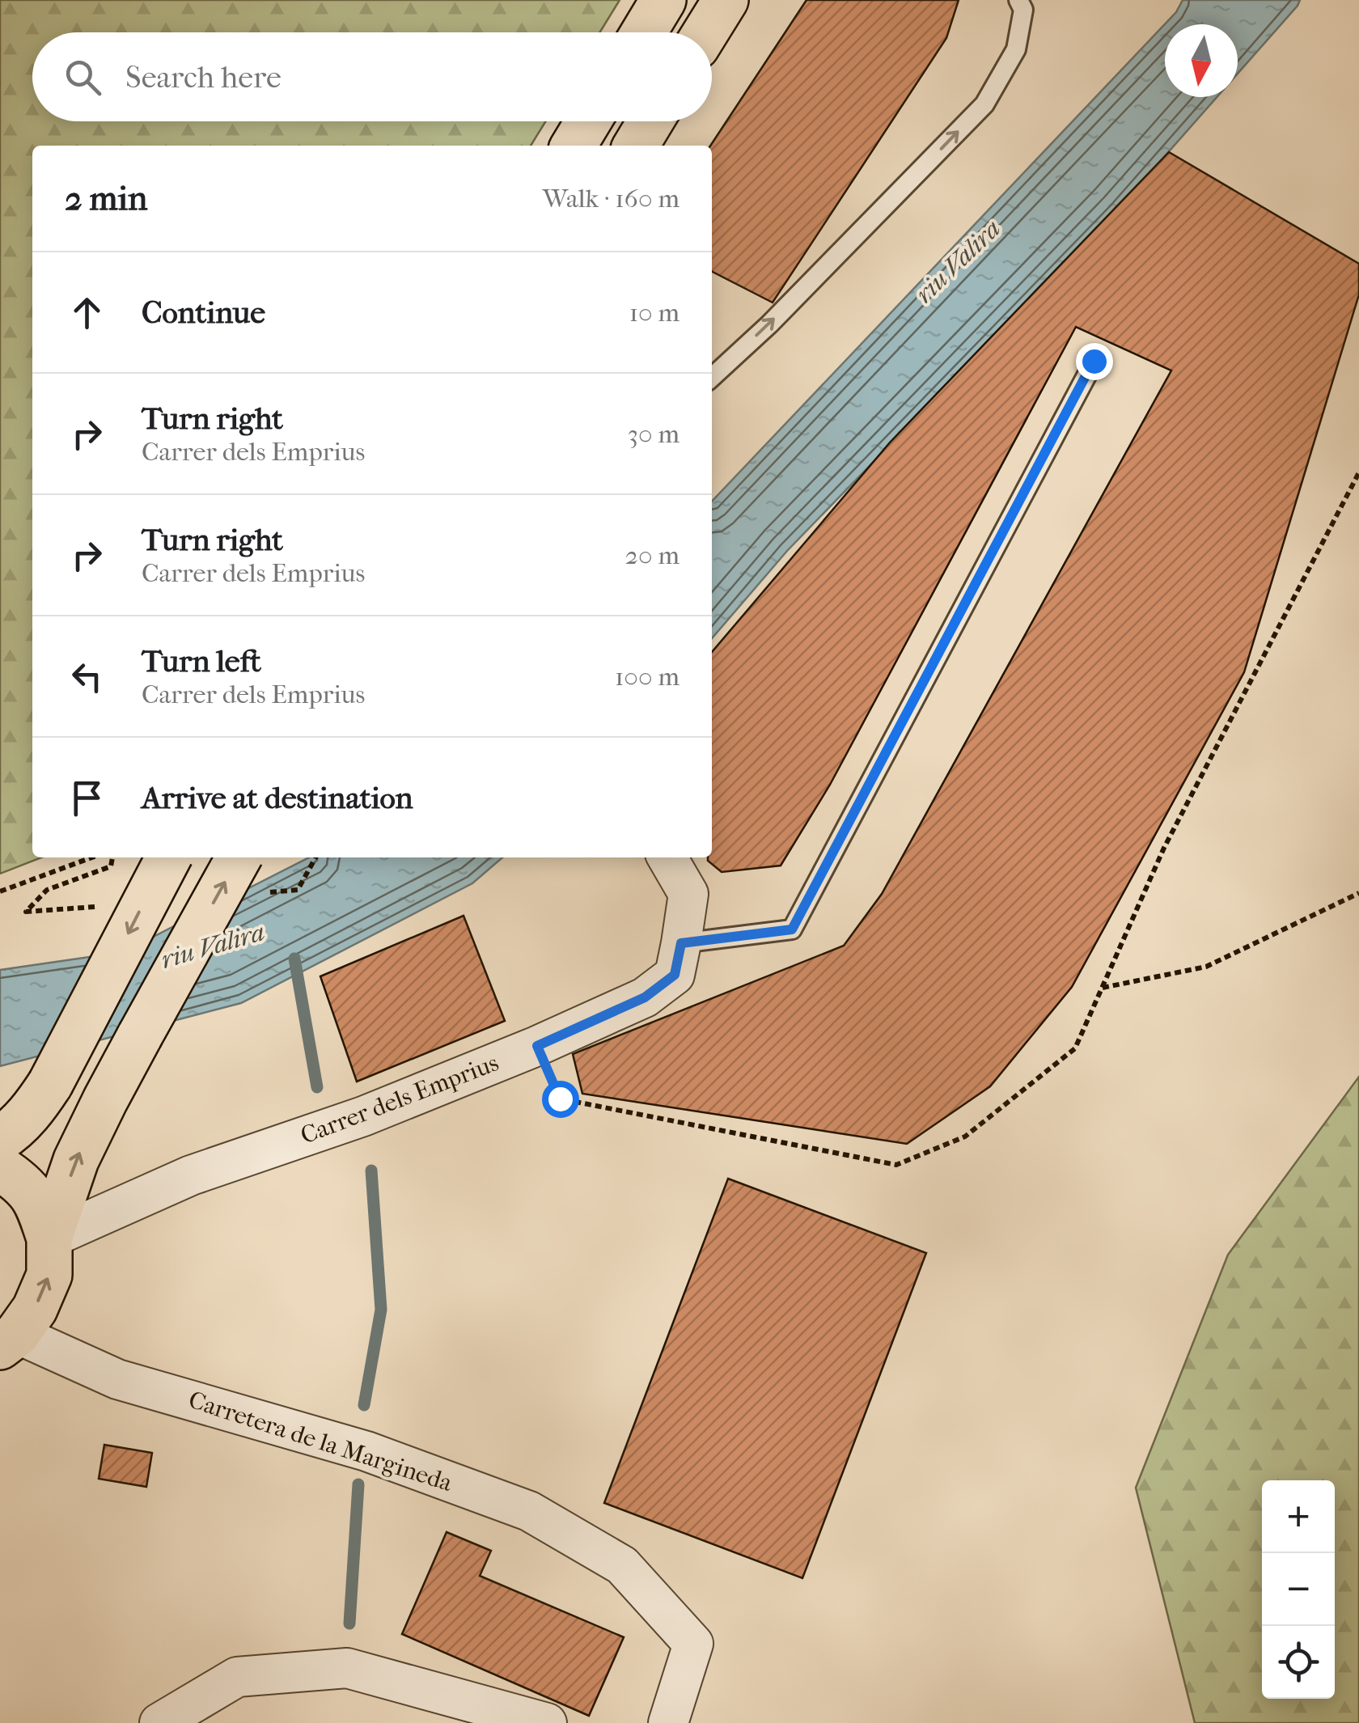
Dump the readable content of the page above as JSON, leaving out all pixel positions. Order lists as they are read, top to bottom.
{
  "streets": {
    "street": ["Carrer dels Emprius", "Carretera de la Margineda"]
  },
  "water": ["riu Valira"],
  "north": "bottom",
  "page": {
    "search": "Search here",
    "heading": ["2 min", "Walk · 160 m"],
    "list": [
      ["Continue", "10 m"],
      ["Turn right", "Carrer dels Emprius", "30 m"],
      ["Turn right", "Carrer dels Emprius", "20 m"],
      ["Turn left", "Carrer dels Emprius", "100 m"],
      "Arrive at destination"
    ],
    "map_buttons": ["+", "−"]
  }
}
